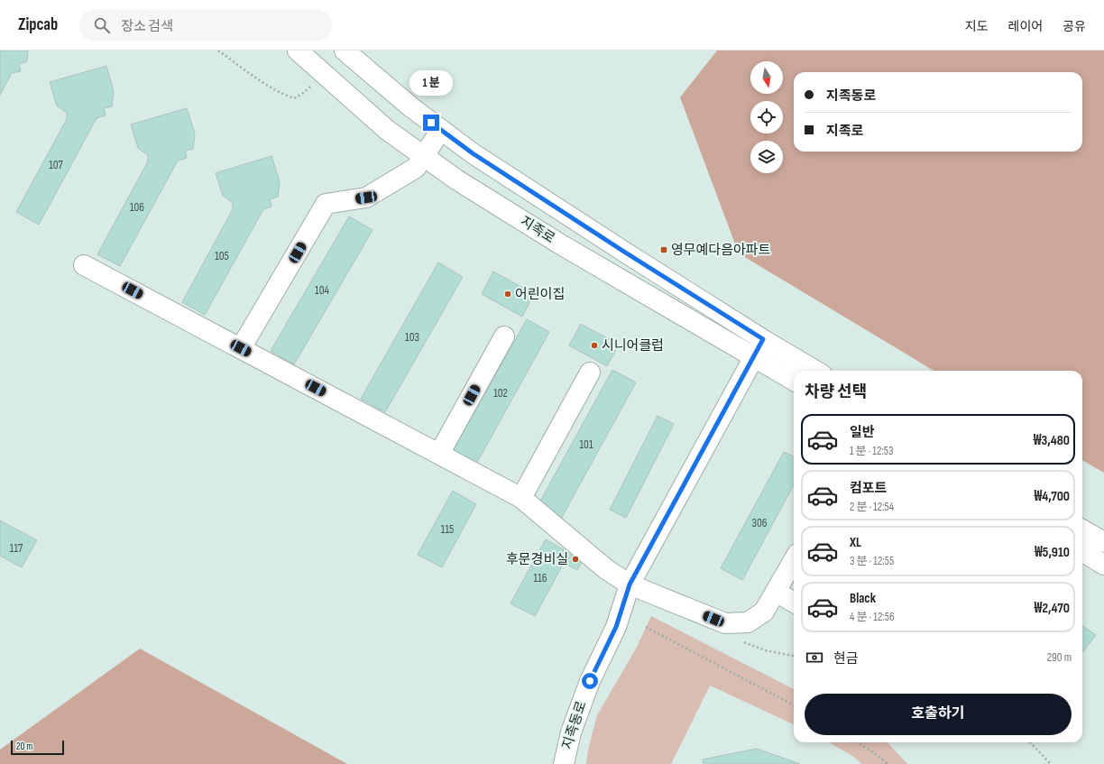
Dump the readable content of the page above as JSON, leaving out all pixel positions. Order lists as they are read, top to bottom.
{
  "streets": {
    "street": ["지족로", "지족동로"]
  },
  "crossings": [
    ["지족로", "지족동로"]
  ],
  "places": {
    "transit": ["영무예다음아파트"],
    "other": ["어린이집", "시니어클럽", "후문경비실"]
  },
  "house_numbers": [
    "107",
    "106",
    "105",
    "104",
    "103",
    "102",
    "101",
    "306",
    "115",
    "117",
    "116"
  ],
  "scale_bar": "20 m",
  "north": "bottom",
  "page": {
    "header": "Zipcab",
    "search": "장소 검색",
    "nav": ["지도", "레이어", "공유"],
    "bubble": "1 분",
    "banner": ["지족동로", "지족로"],
    "heading": "차량 선택",
    "list": [
      {
        "name": "일반",
        "note": "1 분 · 12:53",
        "value": "₩3,480"
      },
      {
        "name": "컴포트",
        "note": "2 분 · 12:54",
        "value": "₩4,700"
      },
      {
        "name": "XL",
        "note": "3 분 · 12:55",
        "value": "₩5,910"
      },
      {
        "name": "Black",
        "note": "4 분 · 12:56",
        "value": "₩2,470"
      }
    ],
    "pay": ["현금", "290 m"],
    "buttons": "호출하기",
    "scale": "20 m"
  }
}
